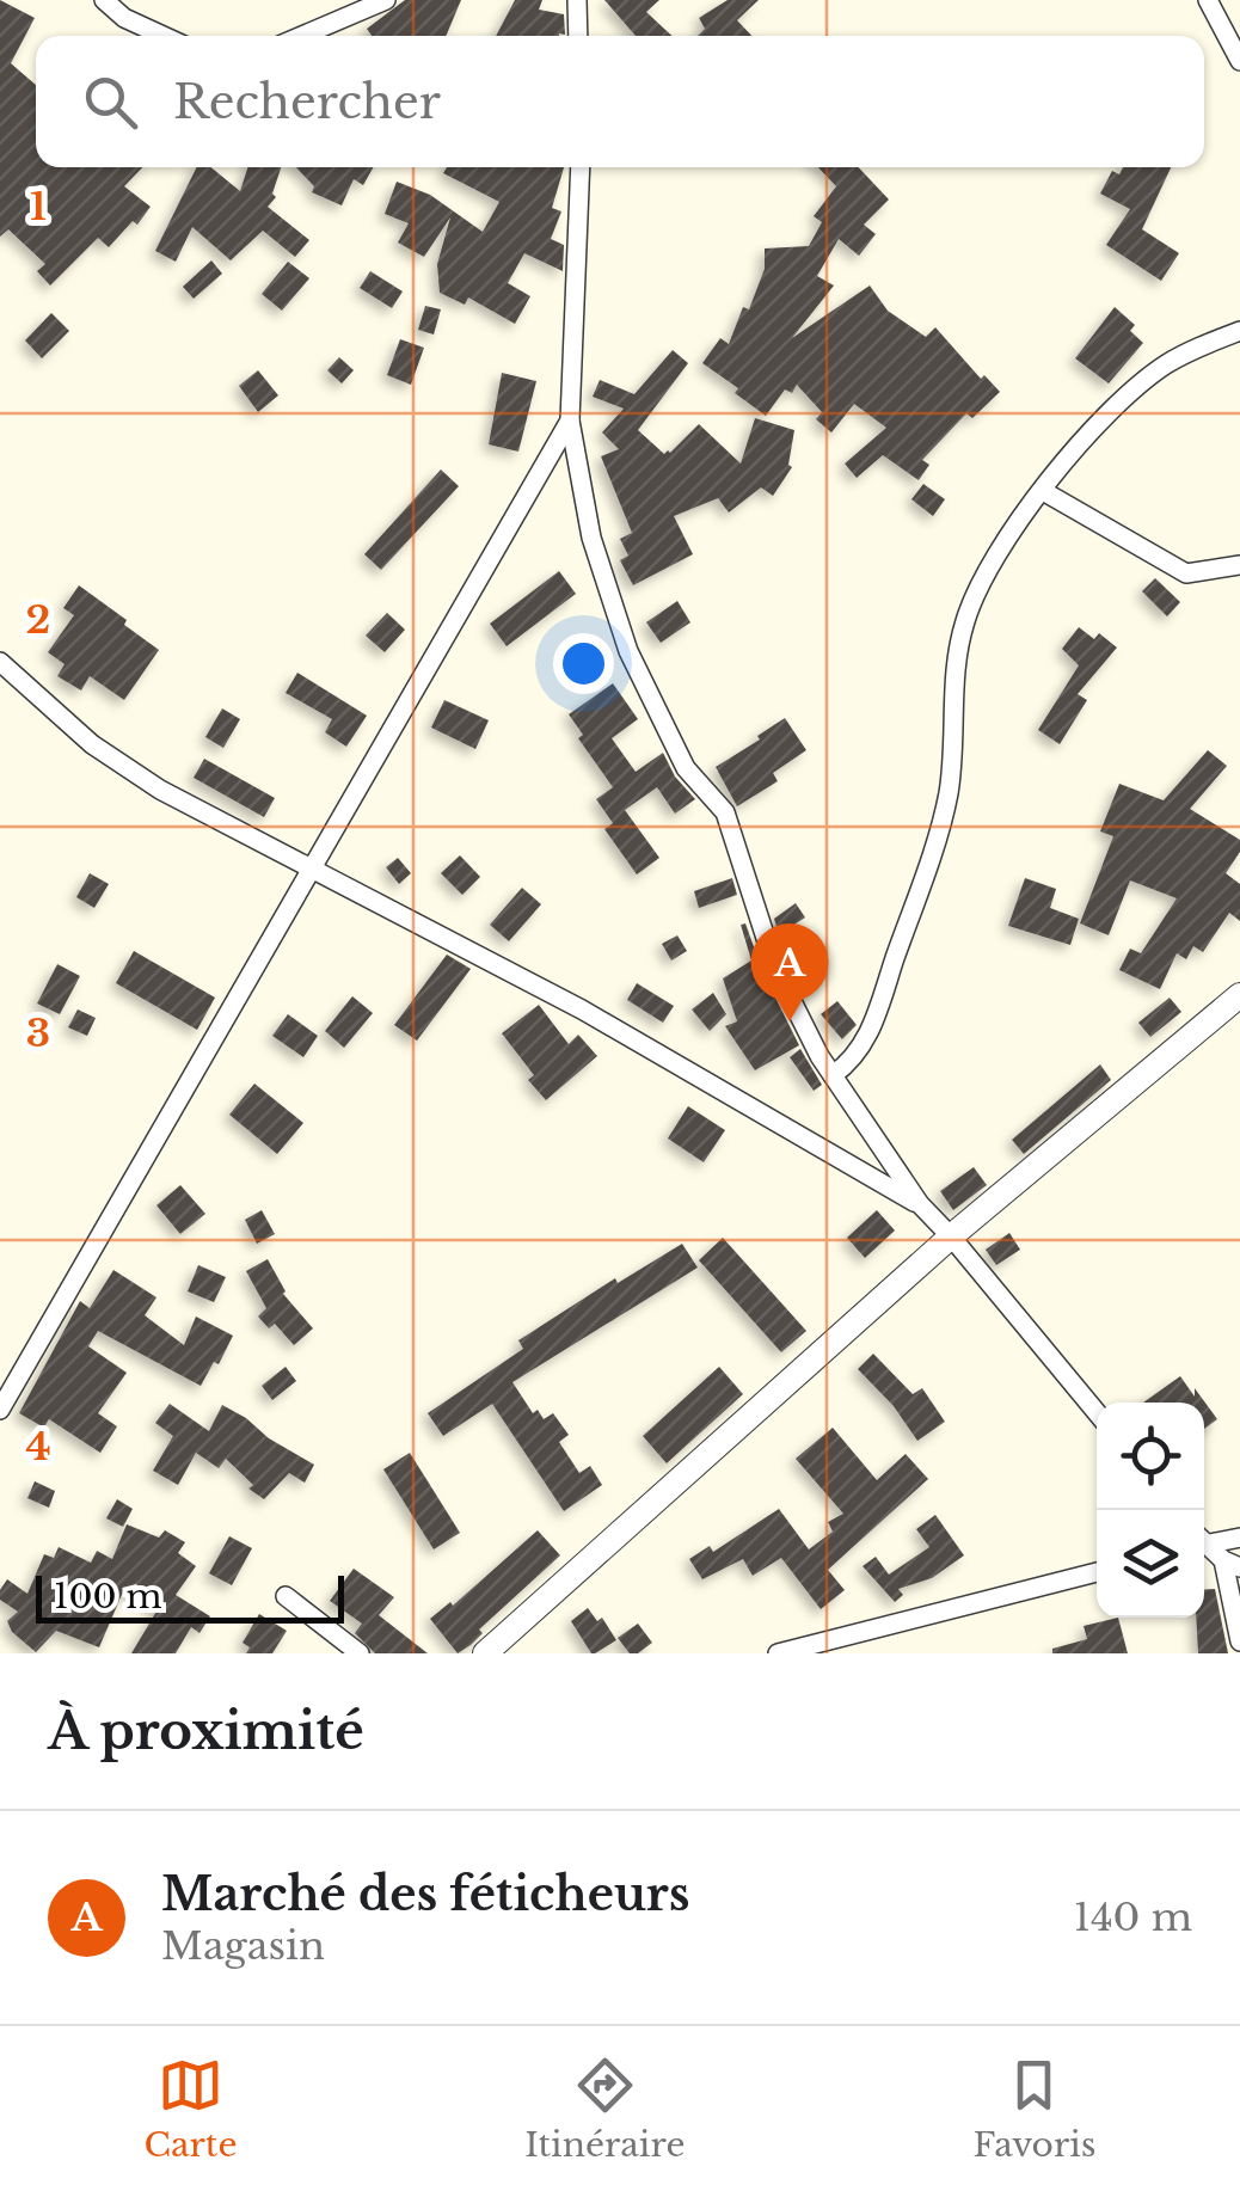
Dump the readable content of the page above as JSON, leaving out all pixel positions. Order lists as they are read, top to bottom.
{
  "scale_bar": "100 m",
  "page": {
    "search": "Rechercher",
    "pins": "A",
    "scale": "100 m",
    "heading": "À proximité",
    "list": [
      {
        "mark": "A",
        "name": "Marché des féticheurs",
        "note": "Magasin",
        "value": "140 m"
      }
    ],
    "nav": ["Carte", "Itinéraire", "Favoris"]
  },
  "grid": {
    "rows": [
      "1",
      "2",
      "3",
      "4"
    ]
  }
}
